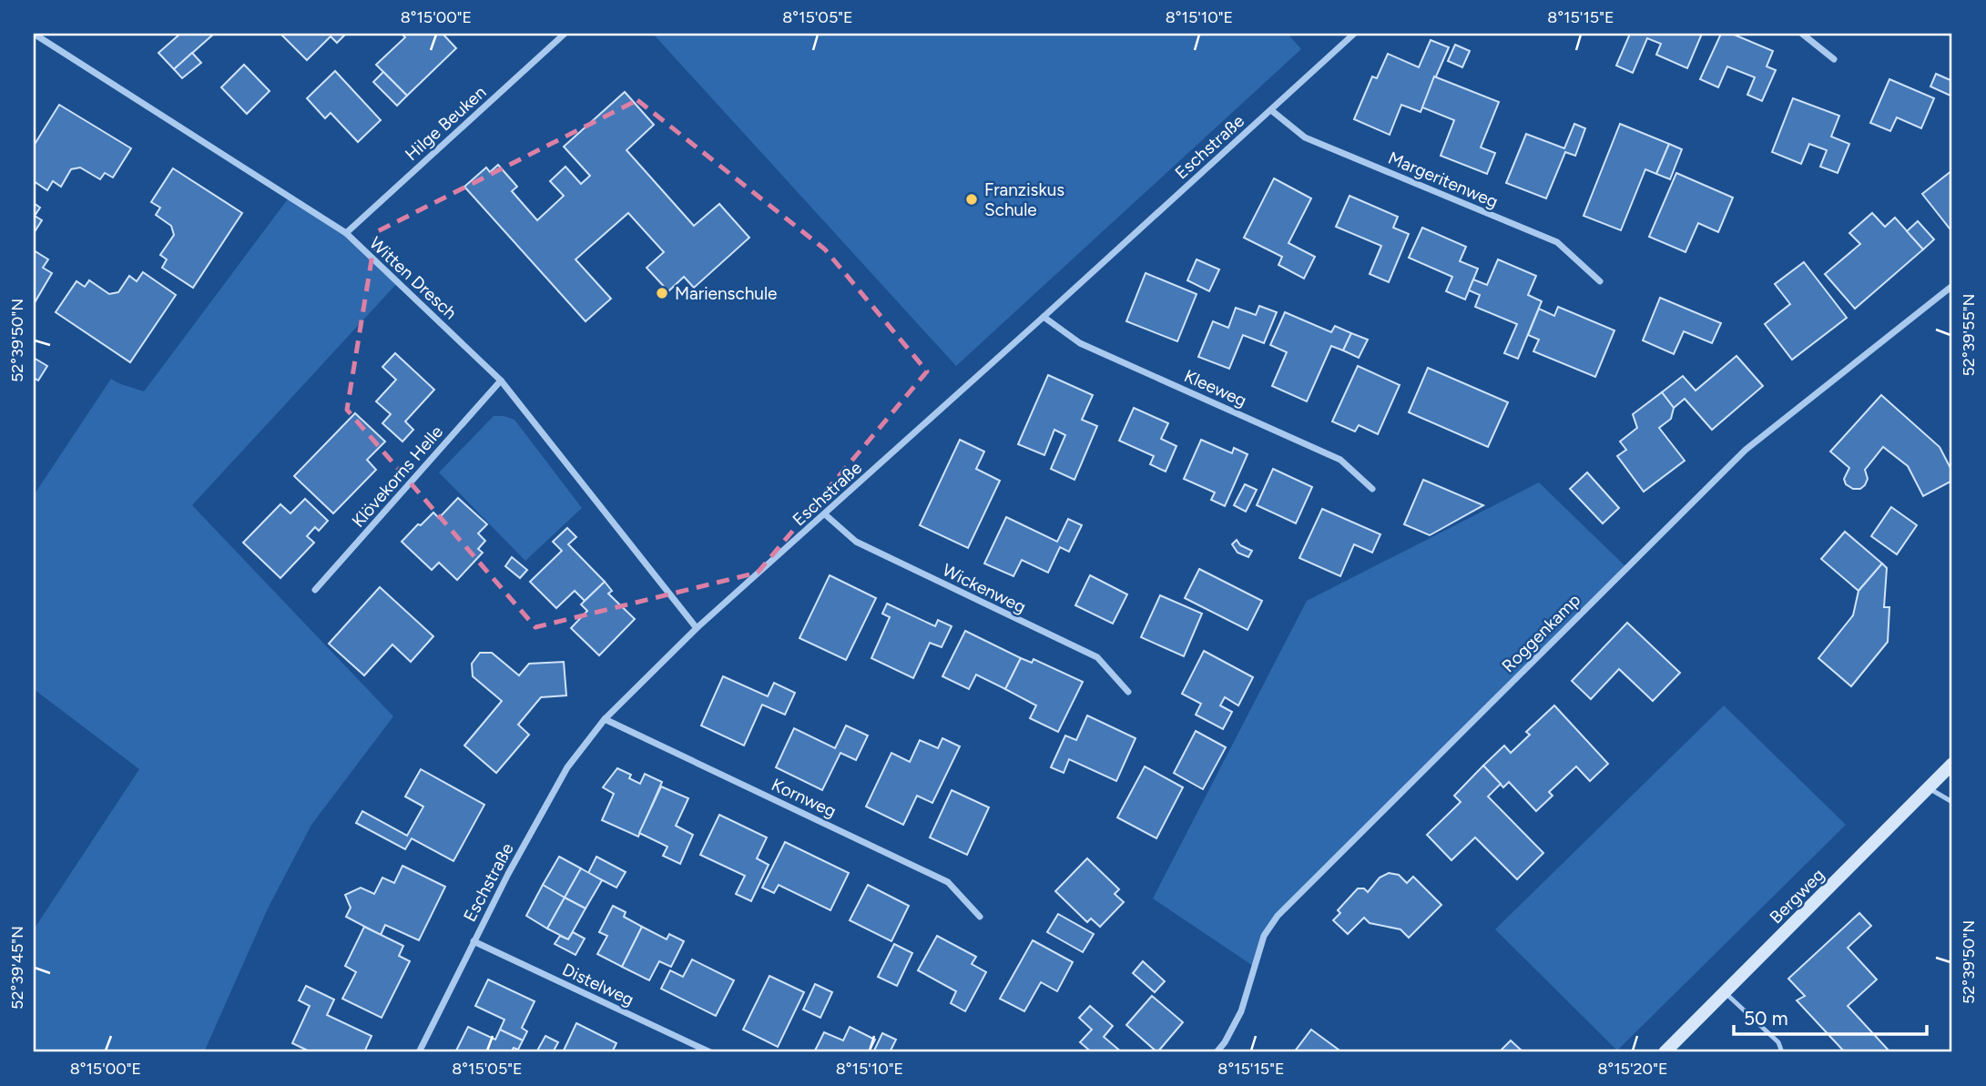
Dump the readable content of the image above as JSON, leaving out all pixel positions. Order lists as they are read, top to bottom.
{
  "streets": {
    "main road": ["Bergweg"],
    "street": [
      "Hilge Beuken",
      "Eschstraße",
      "Margeritenweg",
      "Witten Dresch",
      "Kleeweg",
      "Klövekorns Helle",
      "Wickenweg",
      "Roggenkamp",
      "Kornweg",
      "Distelweg"
    ]
  },
  "crossings": [
    ["Hilge Beuken", "Witten Dresch"],
    ["Eschstraße", "Margeritenweg"],
    ["Eschstraße", "Witten Dresch"],
    ["Eschstraße", "Kleeweg"],
    ["Eschstraße", "Wickenweg"],
    ["Eschstraße", "Kornweg"],
    ["Eschstraße", "Distelweg"],
    ["Witten Dresch", "Klövekorns Helle"]
  ],
  "places": ["Franziskus Schule", "Marienschule"],
  "scale_bar": "50 m",
  "coordinates": [
    "8°15'00\"E",
    "8°15'05\"E",
    "8°15'10\"E",
    "8°15'15\"E",
    "52°39'55\"N",
    "52°39'50\"N",
    "52°39'45\"N",
    "8°15'20\"E"
  ]
}
